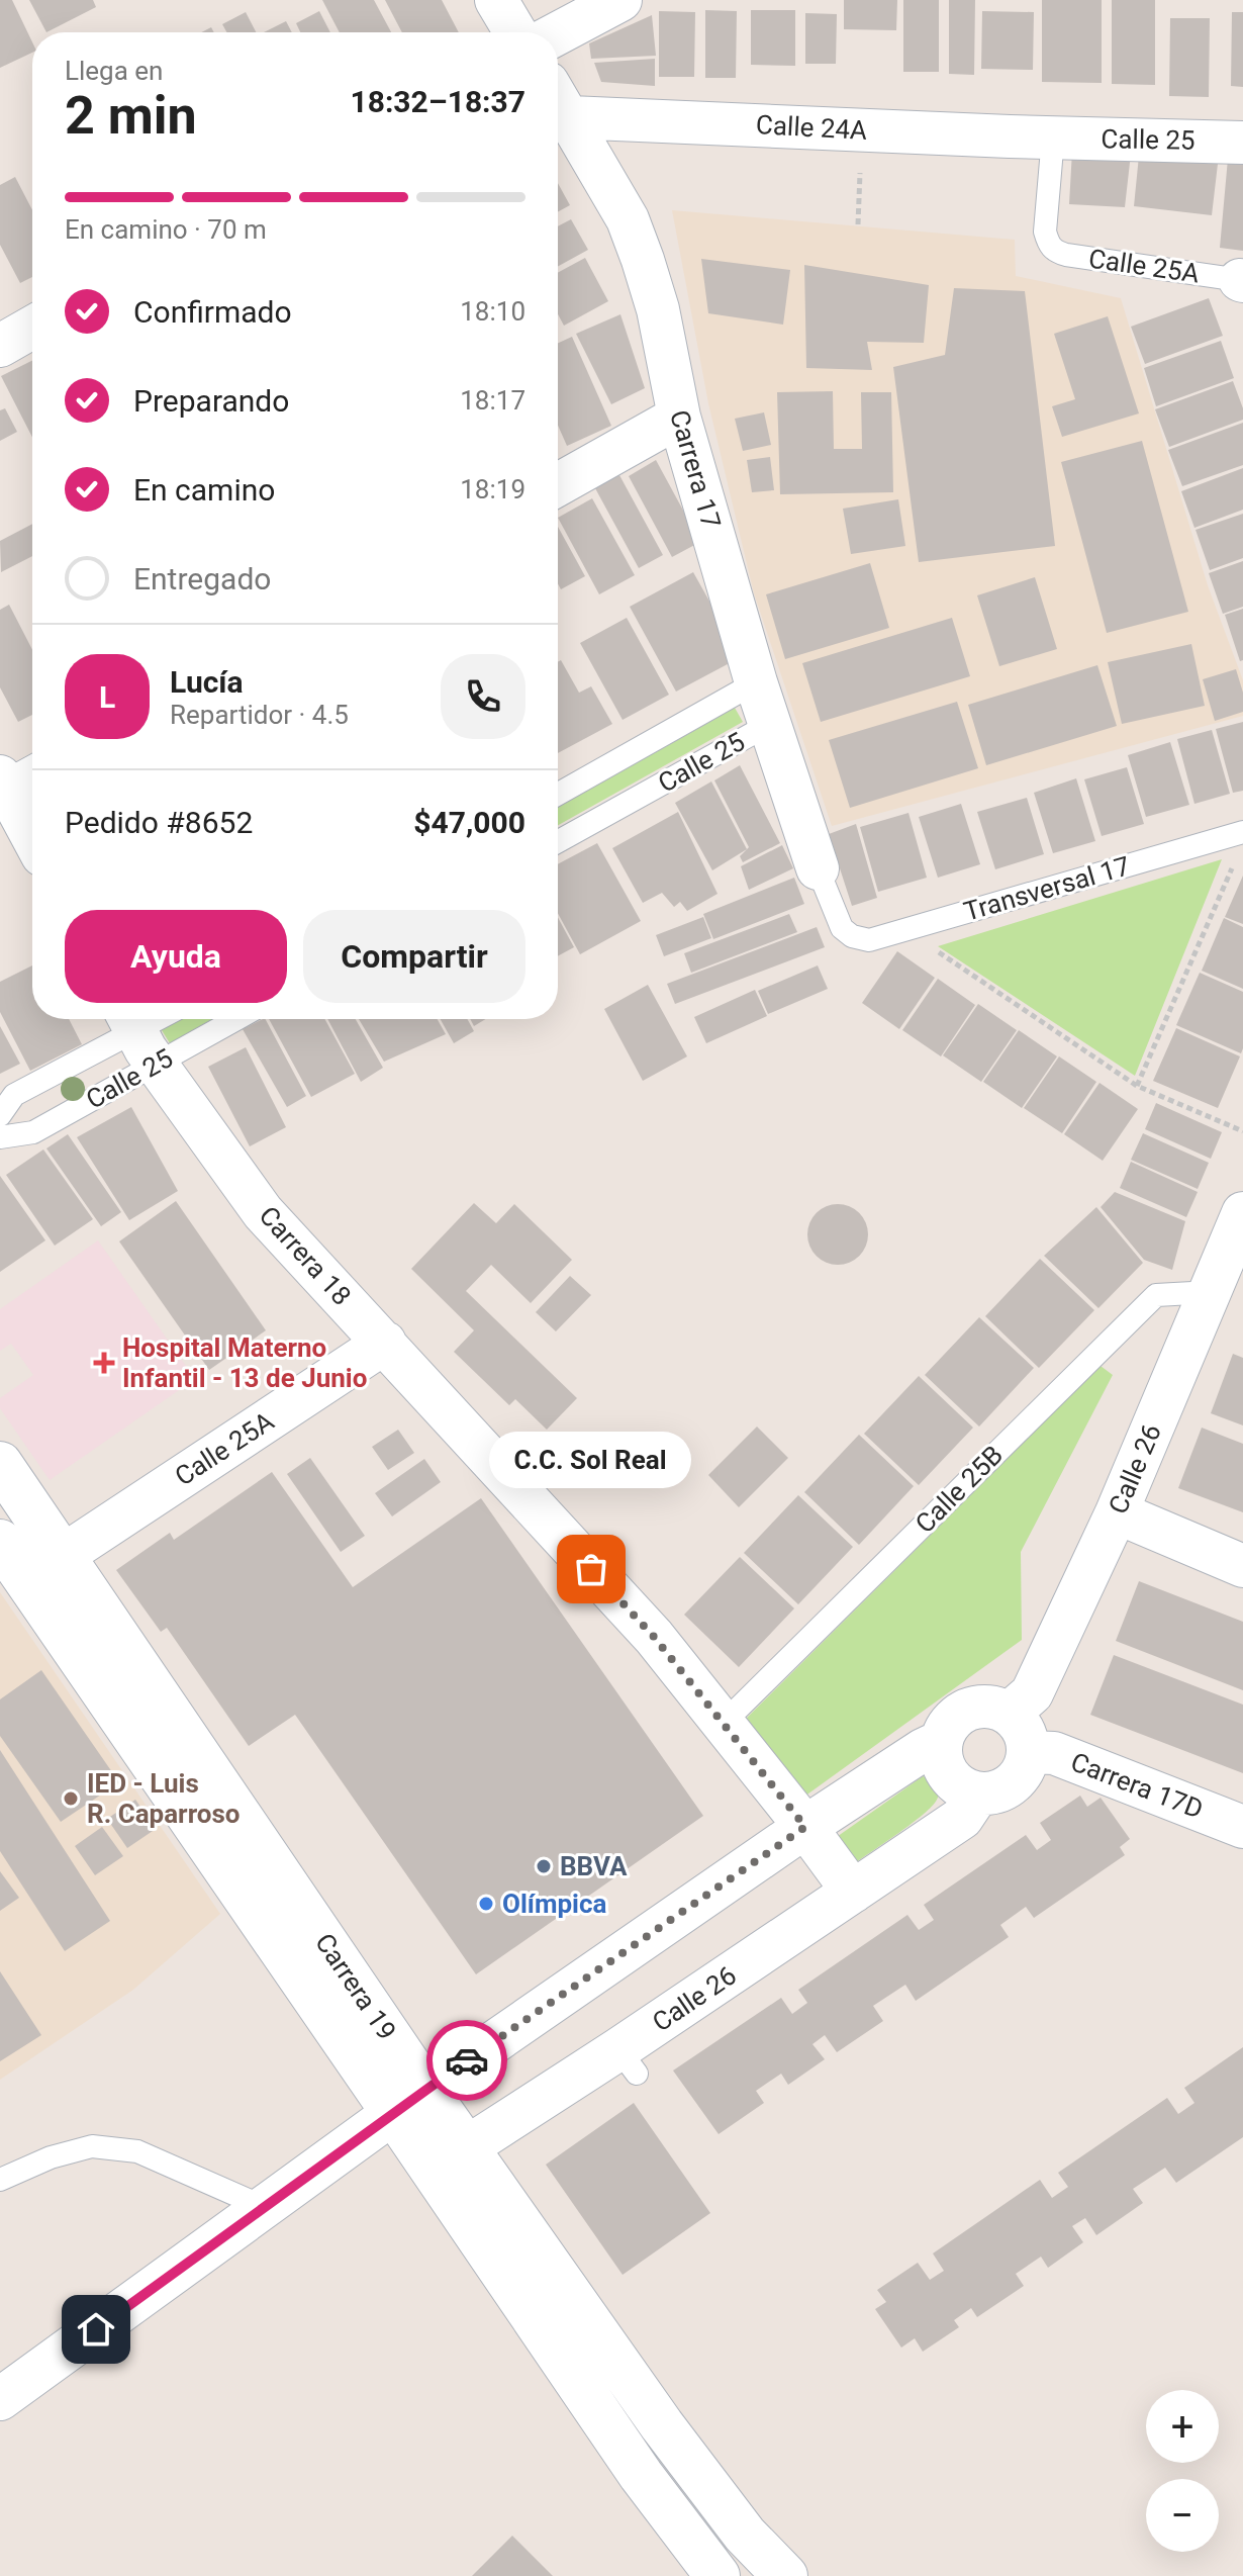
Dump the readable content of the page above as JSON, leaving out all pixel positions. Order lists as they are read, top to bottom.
{
  "streets": {
    "street": [
      "Calle 24A",
      "Calle 25",
      "Calle 25A",
      "Carrera 17",
      "Carrera 18",
      "Calle 26",
      "Carrera 17D",
      "Carrera 19"
    ],
    "lane": ["Transversal 17", "Calle 25B"]
  },
  "crossings": [
    ["Calle 24A", "Calle 25"],
    ["Calle 24A", "Calle 25A"],
    ["Calle 24A", "Carrera 17"],
    ["Calle 25", "Calle 25A"],
    ["Calle 25", "Carrera 17"],
    ["Calle 25", "Carrera 18"],
    ["Calle 25A", "Carrera 18"],
    ["Calle 25A", "Carrera 19"],
    ["Carrera 17", "Transversal 17"],
    ["Carrera 18", "Calle 26"],
    ["Carrera 18", "Calle 25B"],
    ["Calle 26", "Calle 25B"],
    ["Calle 26", "Carrera 17D"],
    ["Calle 26", "Carrera 19"]
  ],
  "places": {
    "health": ["Hospital Materno Infantil - 13 de Junio"],
    "other": [
      "C.C. Sol Real",
      "IED - Luis R. Caparroso",
      "BBVA",
      "Olímpica"
    ]
  },
  "page": {
    "heading": ["2 min", "Llega en", "18:32–18:37"],
    "panel": [
      "Lucía",
      "Repartidor · 4.5",
      "Pedido #8652",
      "$47,000"
    ],
    "bar": "En camino · 70 m",
    "list": [
      ["Confirmado", "18:10"],
      ["Preparando", "18:17"],
      ["En camino", "18:19"],
      "Entregado"
    ],
    "round": "L",
    "buttons": ["Ayuda", "Compartir"],
    "bubble": "C.C. Sol Real",
    "map_buttons": ["+", "−"]
  }
}
